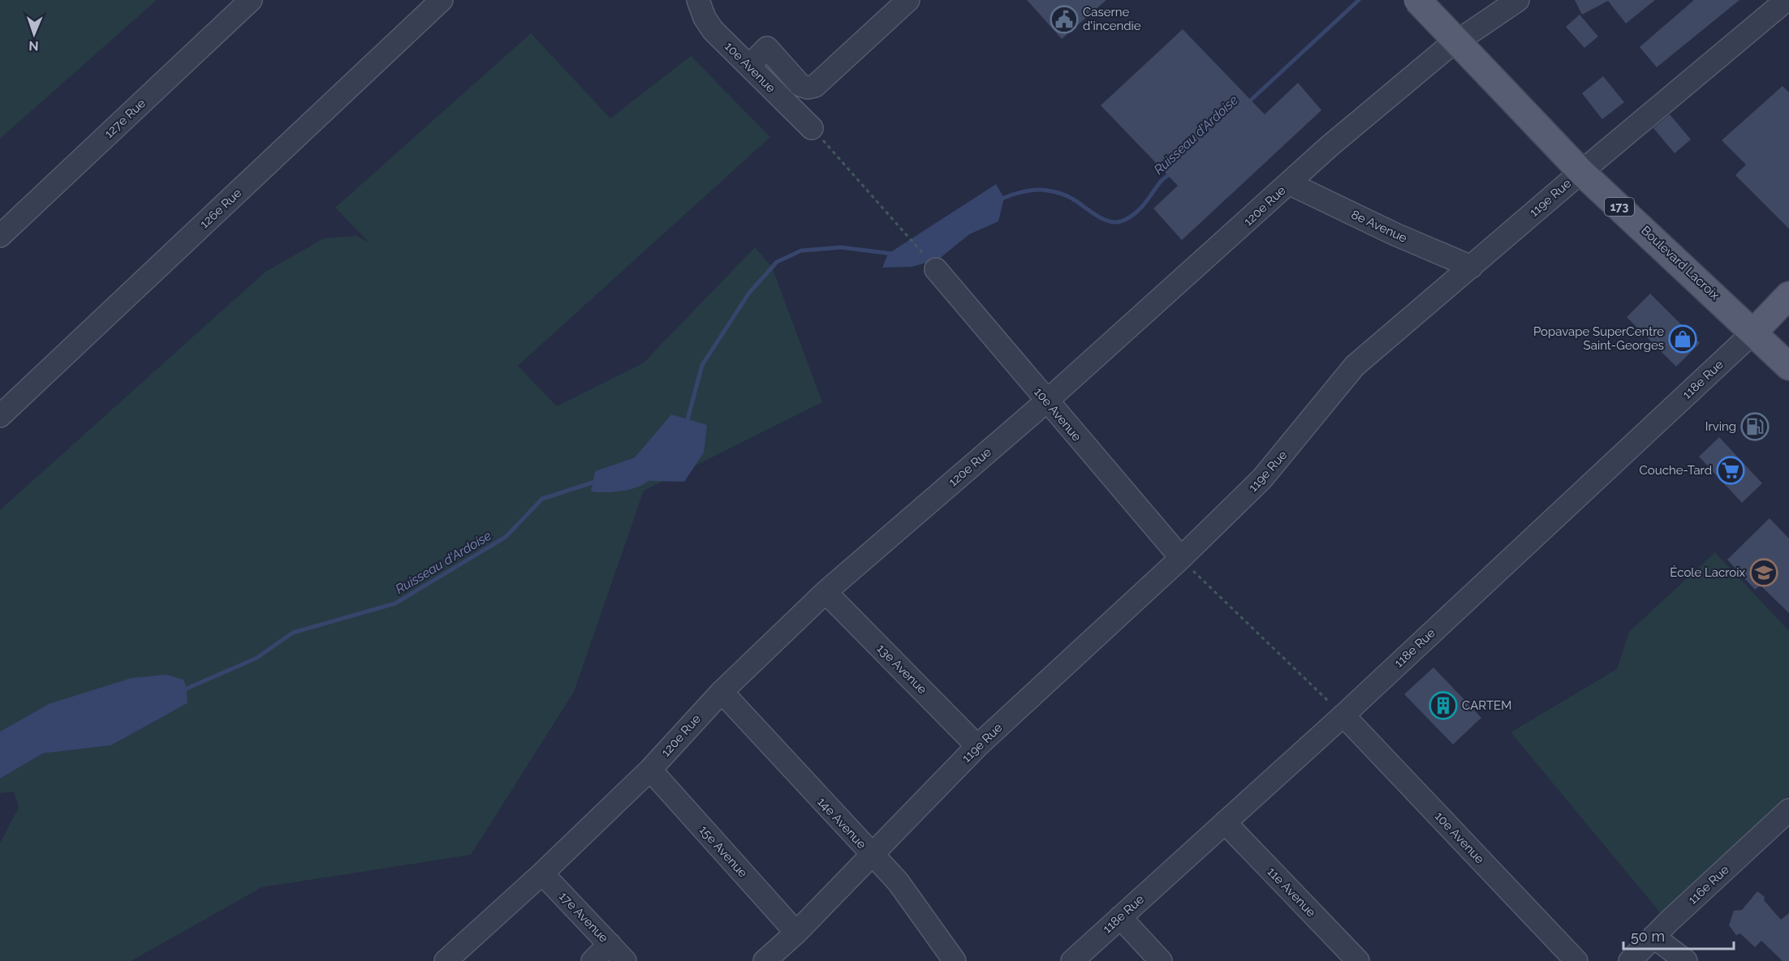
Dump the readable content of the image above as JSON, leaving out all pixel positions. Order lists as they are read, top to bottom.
{
  "streets": {
    "main road": ["173", "Boulevard Lacroix"],
    "street": [
      "10e Avenue",
      "127e Rue",
      "119e Rue",
      "120e Rue",
      "126e Rue",
      "8e Avenue",
      "118e Rue",
      "13e Avenue",
      "14e Avenue",
      "15e Avenue",
      "116e Rue",
      "11e Avenue",
      "17e Avenue"
    ]
  },
  "crossings": [
    ["10e Avenue", "119e Rue"],
    ["10e Avenue", "120e Rue"],
    ["10e Avenue", "118e Rue"],
    ["119e Rue", "8e Avenue"],
    ["119e Rue", "Boulevard Lacroix"],
    ["119e Rue", "13e Avenue"],
    ["119e Rue", "14e Avenue"],
    ["119e Rue", "15e Avenue"],
    ["120e Rue", "8e Avenue"],
    ["120e Rue", "13e Avenue"],
    ["120e Rue", "14e Avenue"],
    ["120e Rue", "15e Avenue"],
    ["120e Rue", "17e Avenue"],
    ["Boulevard Lacroix", "118e Rue"],
    ["118e Rue", "11e Avenue"]
  ],
  "water": ["Ruisseau d'Ardoise"],
  "places": {
    "public building": ["Caserne d'incendie"],
    "shop": ["Popavape SuperCentre Saint-Georges"],
    "fuel station": ["Irving"],
    "supermarket": ["Couche-Tard"],
    "school or university": ["École Lacroix"],
    "building": ["CARTEM"]
  },
  "scale_bar": "50 m",
  "north": "bottom"
}
